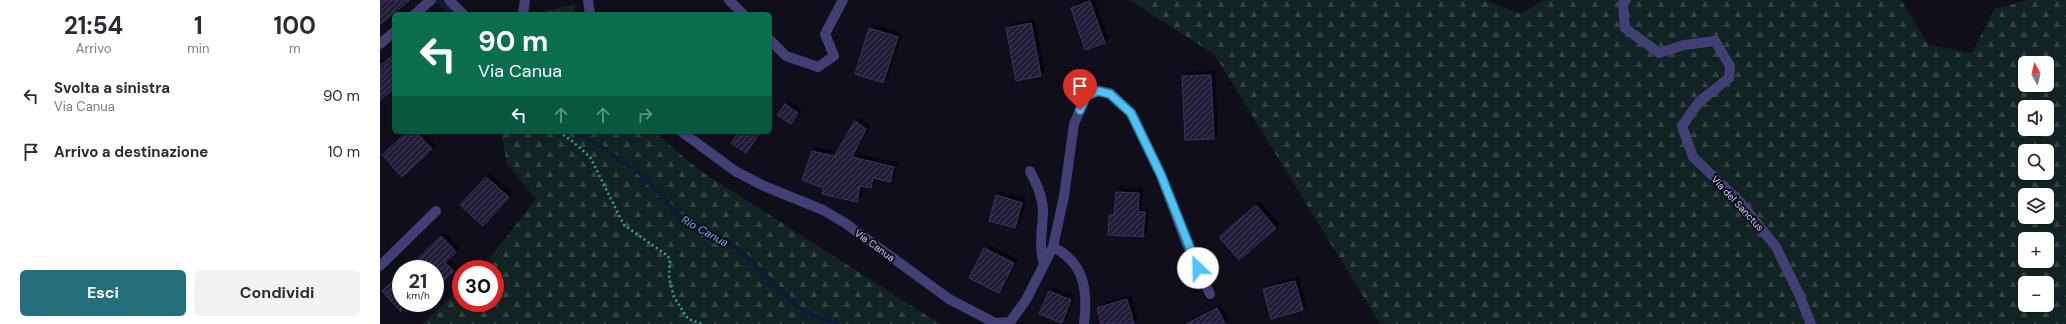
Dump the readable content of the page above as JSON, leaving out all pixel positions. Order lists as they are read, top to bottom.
{
  "streets": {
    "street": ["Via del Sanctus", "Via Canua"]
  },
  "water": ["Rio Canua"],
  "north": "top",
  "page": {
    "eta": [
      "21:54",
      "Arrivo",
      "1",
      "min",
      "100",
      "m"
    ],
    "turn": ["90 m", "Via Canua"],
    "map_buttons": ["+", "−"],
    "list": [
      {
        "name": "Svolta a sinistra",
        "note": "Via Canua",
        "value": "90 m"
      },
      {
        "name": "Arrivo a destinazione",
        "value": "10 m"
      }
    ],
    "speed": "21 km/h",
    "limit": "30",
    "buttons": ["Esci", "Condividi"]
  }
}
